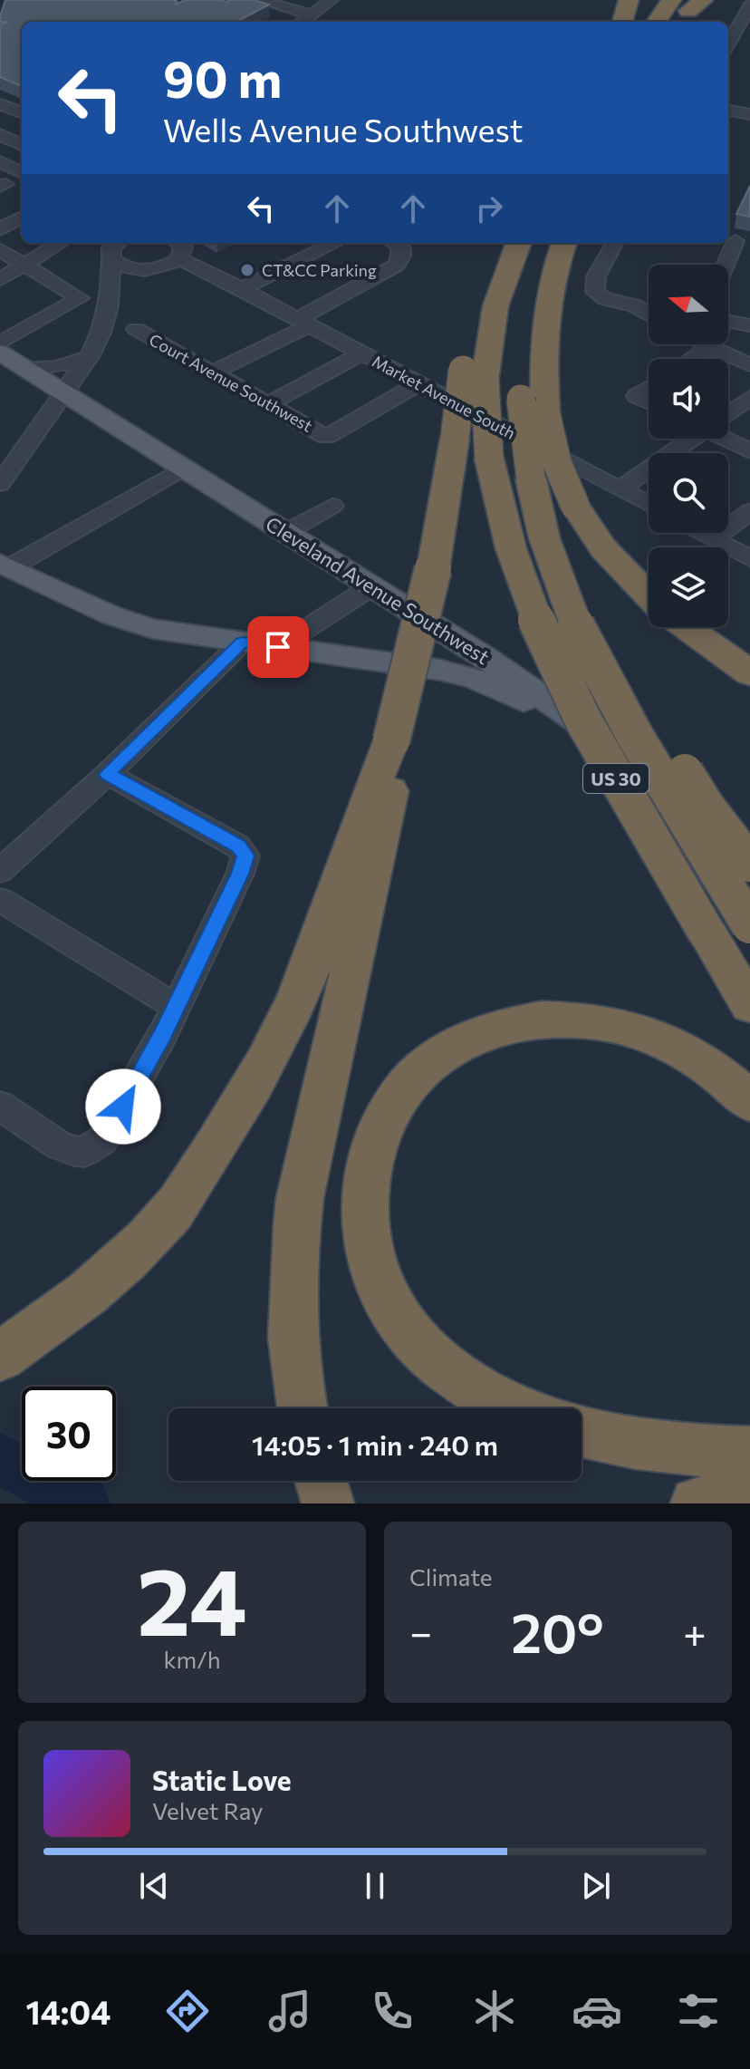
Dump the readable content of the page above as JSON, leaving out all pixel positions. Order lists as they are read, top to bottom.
{
  "streets": {
    "highway": ["US 30"],
    "main road": ["Cleveland Avenue Southwest"],
    "street": ["Court Avenue Southwest", "Market Avenue South"]
  },
  "crossings": [
    ["Court Avenue Southwest", "Market Avenue South"]
  ],
  "places": ["CT&CC Parking"],
  "north": "left",
  "page": {
    "turn": ["90 m", "Wells Avenue Southwest"],
    "limit": "30",
    "trip": "14:05 · 1 min · 240 m",
    "tile": [
      ["24", "km/h"],
      "Climate"
    ],
    "heat": ["−", "20°", "+"],
    "song": ["Static Love", "Velvet Ray"],
    "tabs": "14:04"
  }
}
